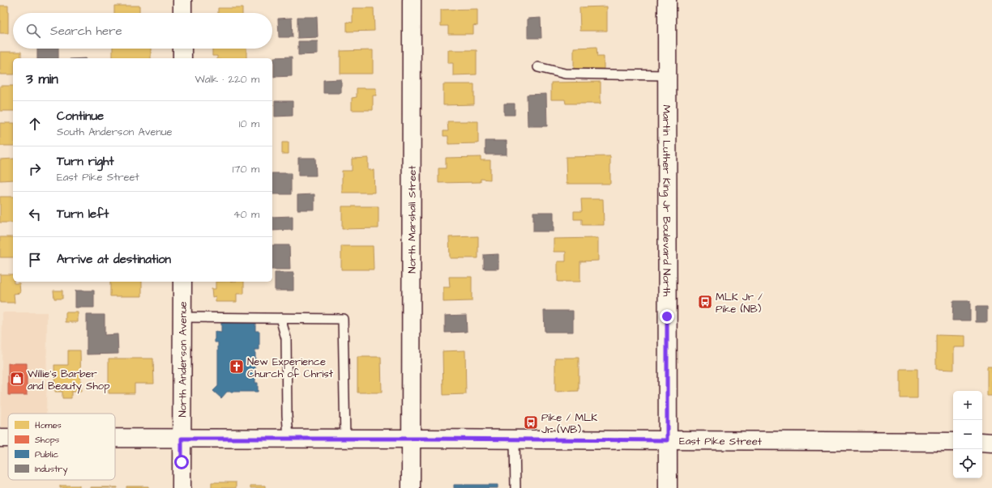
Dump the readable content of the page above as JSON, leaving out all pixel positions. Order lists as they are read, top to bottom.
{
  "streets": {
    "street": [
      "Martin Luther King Jr Boulevard North",
      "North Marshall Street",
      "North Anderson Avenue",
      "East Pike Street"
    ]
  },
  "crossings": [
    ["Martin Luther King Jr Boulevard North", "East Pike Street"],
    ["North Marshall Street", "East Pike Street"],
    ["North Anderson Avenue", "East Pike Street"]
  ],
  "places": {
    "bus stop": ["MLK Jr / Pike (NB)", "Pike / MLK Jr (WB)"],
    "church": ["New Experience Church of Christ"],
    "shop": ["Willie's Barber and Beauty Shop"]
  },
  "legend": [
    "Homes",
    "Shops",
    "Public",
    "Industry"
  ],
  "page": {
    "search": "Search here",
    "heading": ["3 min", "Walk · 220 m"],
    "list": [
      ["Continue", "South Anderson Avenue", "10 m"],
      ["Turn right", "East Pike Street", "170 m"],
      ["Turn left", "40 m"],
      "Arrive at destination"
    ],
    "map_buttons": ["+", "−"]
  }
}
